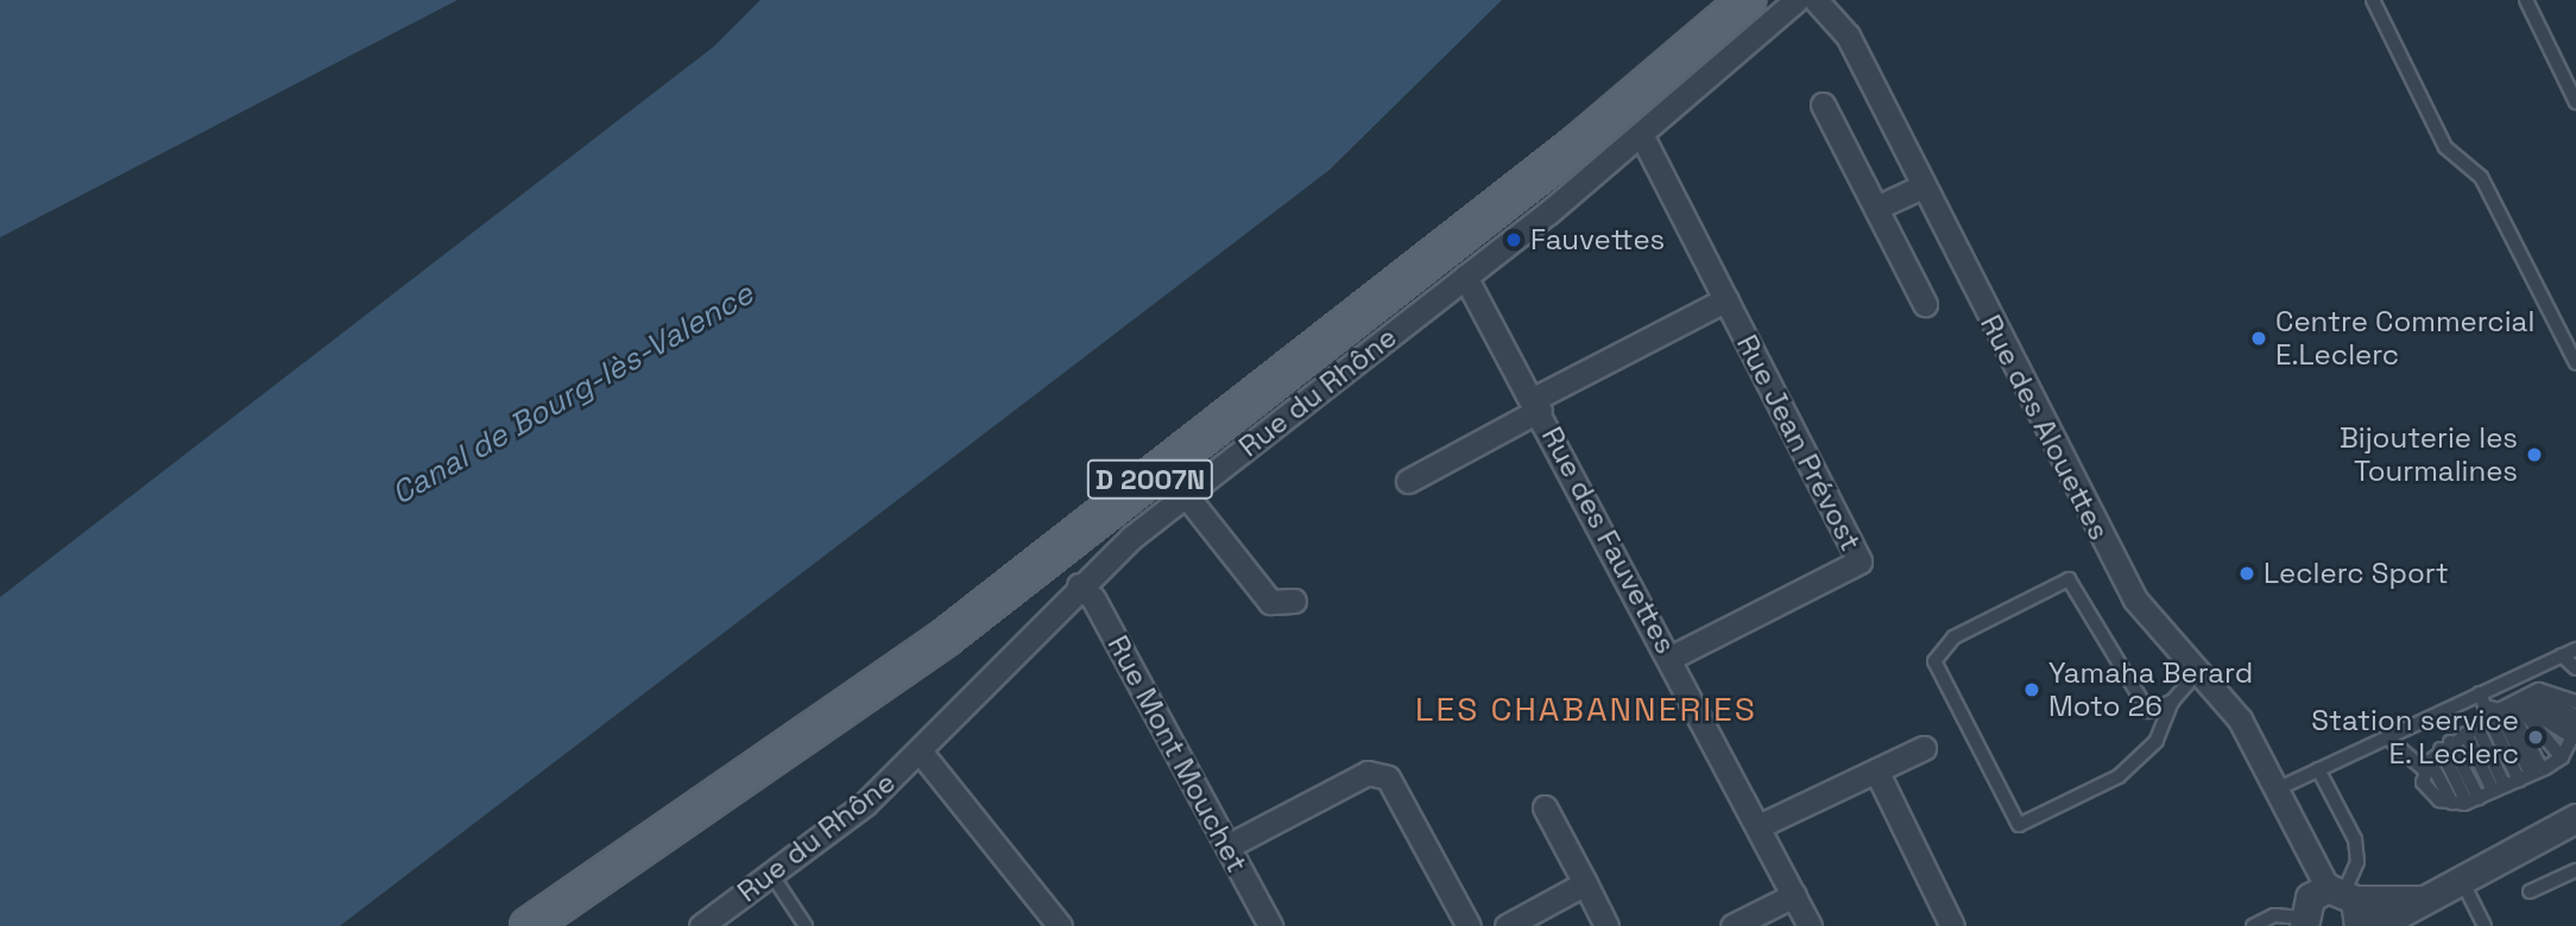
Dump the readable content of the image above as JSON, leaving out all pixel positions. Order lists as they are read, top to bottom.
{
  "streets": {
    "main road": ["D 2007N"],
    "street": [
      "Rue du Rhône",
      "Rue des Alouettes",
      "Rue Jean Prévost",
      "Rue des Fauvettes",
      "Rue Mont Mouchet"
    ]
  },
  "crossings": [
    ["Rue du Rhône", "Rue Jean Prévost"],
    ["Rue du Rhône", "Rue des Fauvettes"],
    ["Rue du Rhône", "Rue Mont Mouchet"],
    ["Rue Jean Prévost", "Rue des Fauvettes"]
  ],
  "districts": ["LES CHABANNERIES"],
  "water": ["Canal de Bourg-lès-Valence"],
  "places": [
    "Fauvettes",
    "Centre Commercial E.Leclerc",
    "Bijouterie les Tourmalines",
    "Leclerc Sport",
    "Yamaha Berard Moto 26",
    "Station service E. Leclerc"
  ]
}
